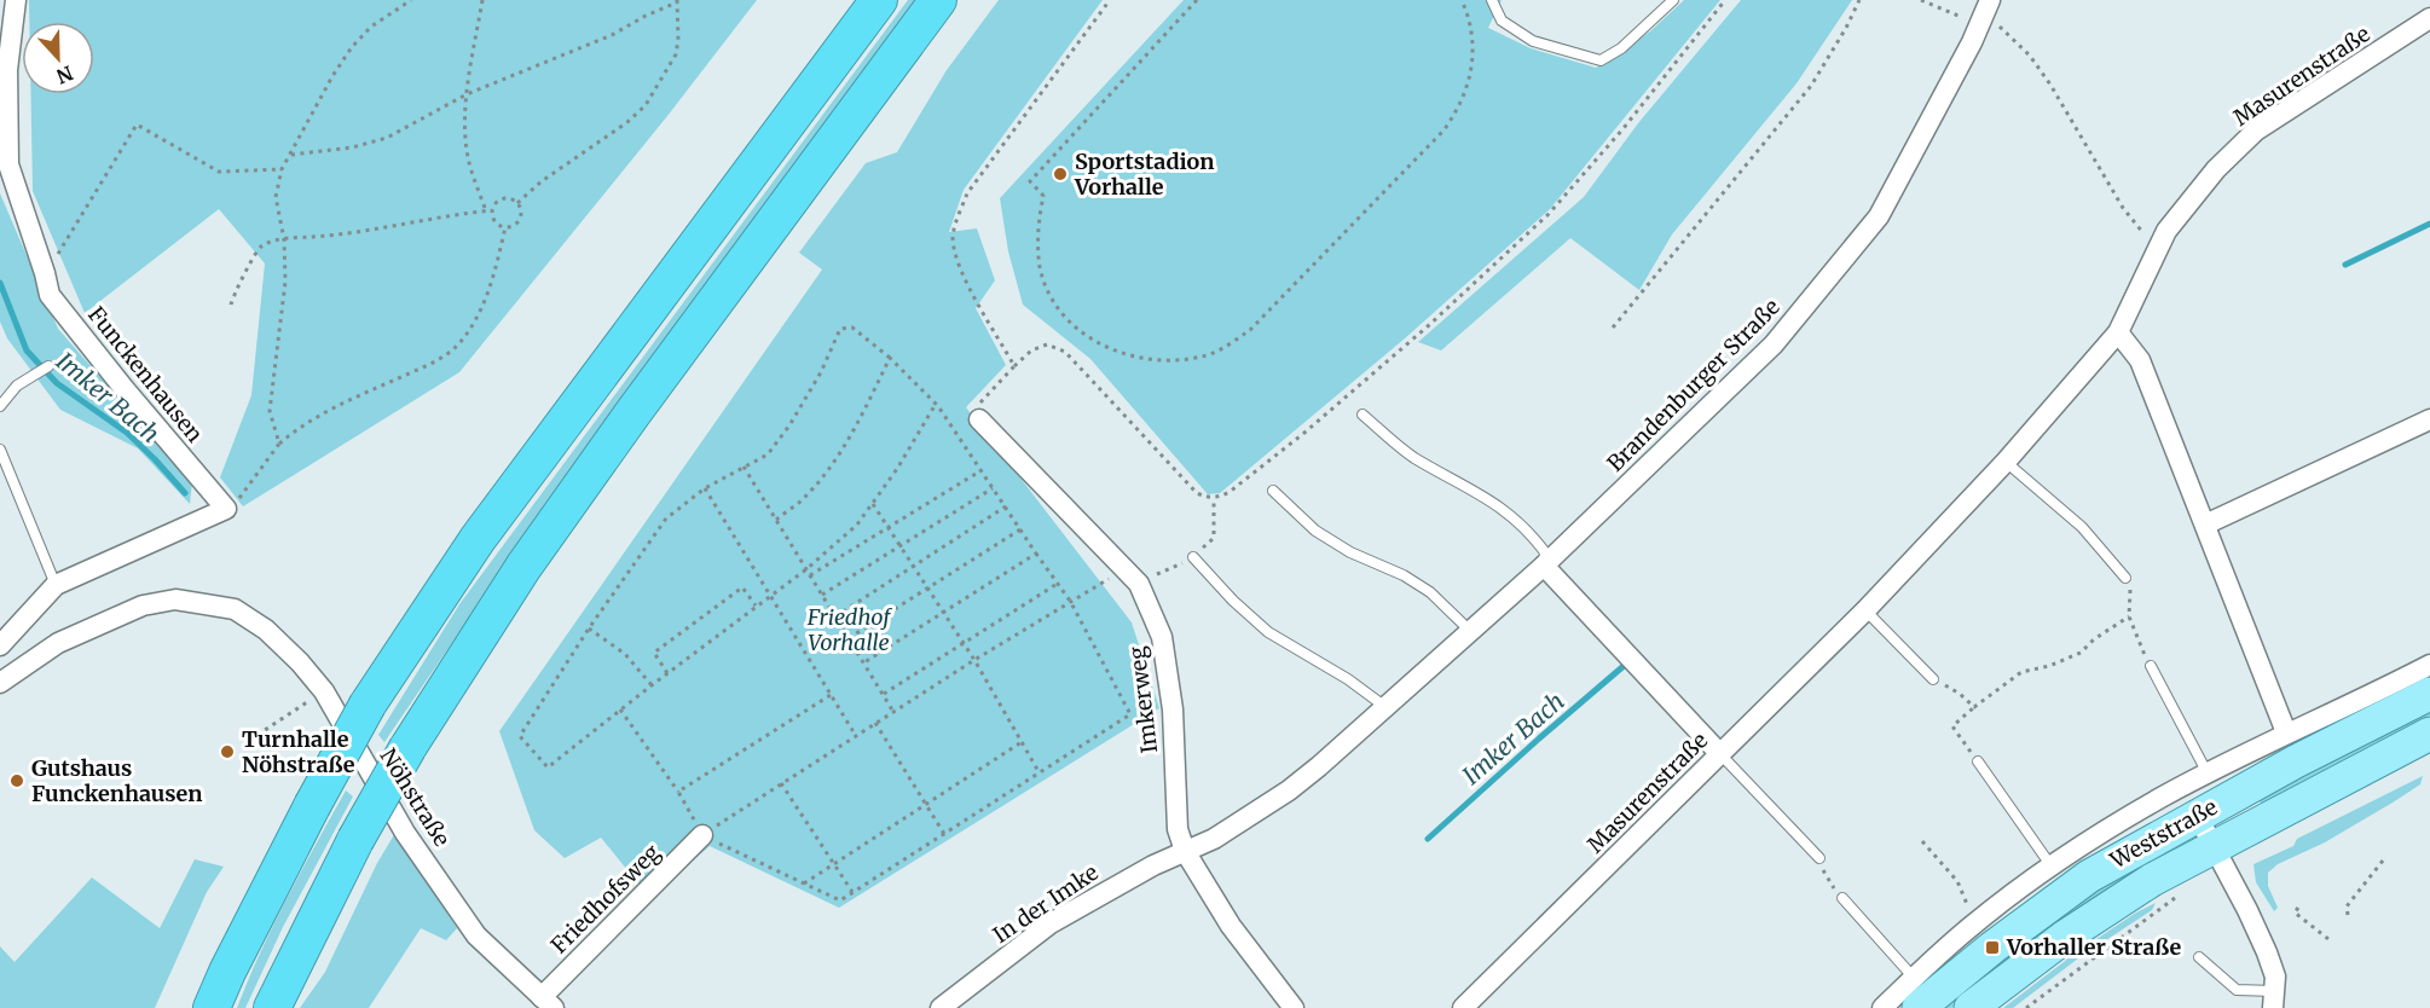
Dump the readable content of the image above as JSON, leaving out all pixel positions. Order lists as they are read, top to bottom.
{
  "streets": {
    "main road": ["Weststraße"],
    "street": [
      "Masurenstraße",
      "Funckenhausen",
      "Brandenburger Straße",
      "Imkerweg",
      "Nöhstraße",
      "Friedhofsweg",
      "In der Imke"
    ]
  },
  "crossings": [
    ["Brandenburger Straße", "Imkerweg"],
    ["Brandenburger Straße", "In der Imke"],
    ["Imkerweg", "In der Imke"],
    ["Nöhstraße", "Friedhofsweg"]
  ],
  "water": ["Imker Bach"],
  "parks": ["Friedhof Vorhalle"],
  "places": {
    "other": ["Sportstadion Vorhalle", "Turnhalle Nöhstraße", "Gutshaus Funckenhausen"],
    "transit": ["Vorhaller Straße"]
  },
  "north": "bottom"
}
